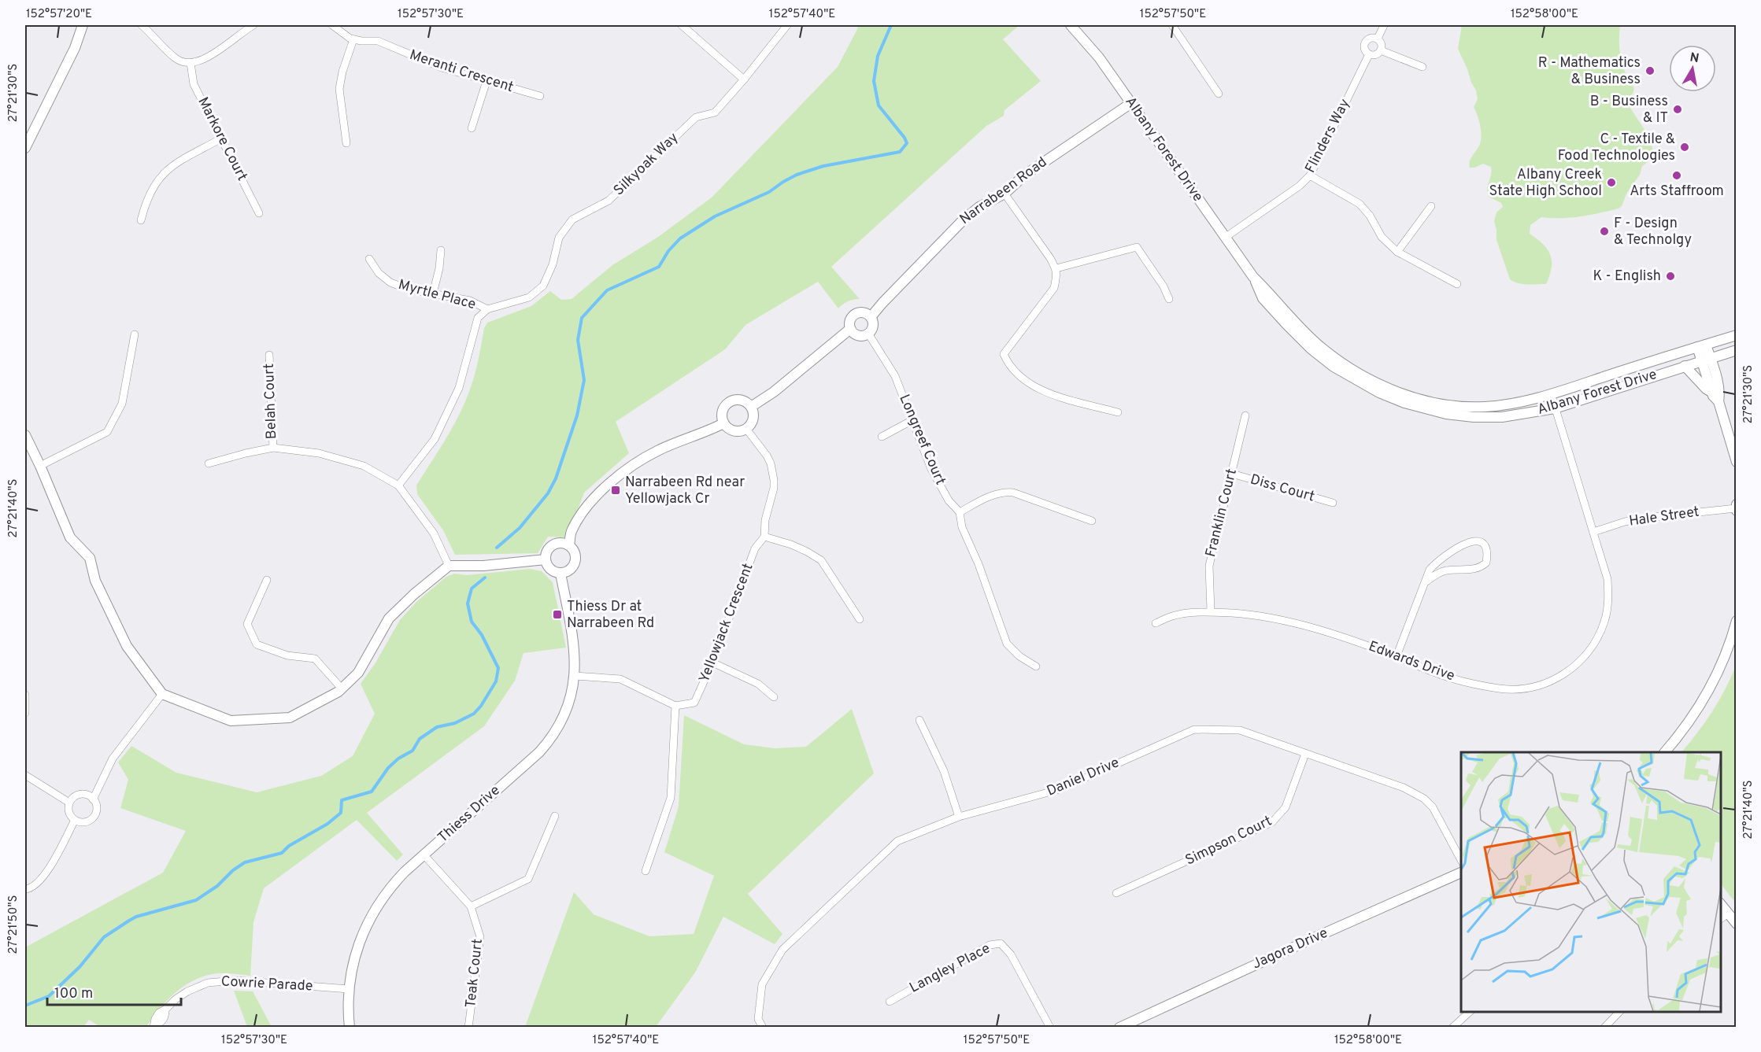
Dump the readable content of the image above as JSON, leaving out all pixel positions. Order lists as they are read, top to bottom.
{
  "streets": {
    "street": [
      "Meranti Crescent",
      "Flinders Way",
      "Markore Court",
      "Albany Forest Drive",
      "Silkyoak Way",
      "Narrabeen Road",
      "Myrtle Place",
      "Belah Court",
      "Longreef Court",
      "Diss Court",
      "Franklin Court",
      "Hale Street",
      "Yellowjack Crescent",
      "Edwards Drive",
      "Daniel Drive",
      "Thiess Drive",
      "Simpson Court",
      "Jagora Drive",
      "Langley Place",
      "Teak Court",
      "Cowrie Parade"
    ]
  },
  "crossings": [
    ["Flinders Way", "Albany Forest Drive"],
    ["Albany Forest Drive", "Narrabeen Road"],
    ["Albany Forest Drive", "Edwards Drive"],
    ["Silkyoak Way", "Myrtle Place"],
    ["Narrabeen Road", "Longreef Court"],
    ["Diss Court", "Franklin Court"],
    ["Franklin Court", "Edwards Drive"],
    ["Hale Street", "Edwards Drive"],
    ["Daniel Drive", "Simpson Court"],
    ["Thiess Drive", "Teak Court"],
    ["Thiess Drive", "Cowrie Parade"]
  ],
  "places": {
    "other": [
      "R - Mathematics & Business",
      "B - Business & IT",
      "C - Textile & Food Technologies",
      "Arts Staffroom",
      "Albany Creek State High School",
      "F - Design & Technolgy",
      "K - English"
    ],
    "transit": ["Narrabeen Rd near Yellowjack Cr", "Thiess Dr at Narrabeen Rd"]
  },
  "scale_bar": "100 m",
  "north": "top",
  "coordinates": [
    "152°57'20\"E",
    "152°57'30\"E",
    "152°57'40\"E",
    "152°57'50\"E",
    "152°58'00\"E",
    "27°21'30\"S",
    "27°21'40\"S",
    "27°21'50\"S"
  ]
}
